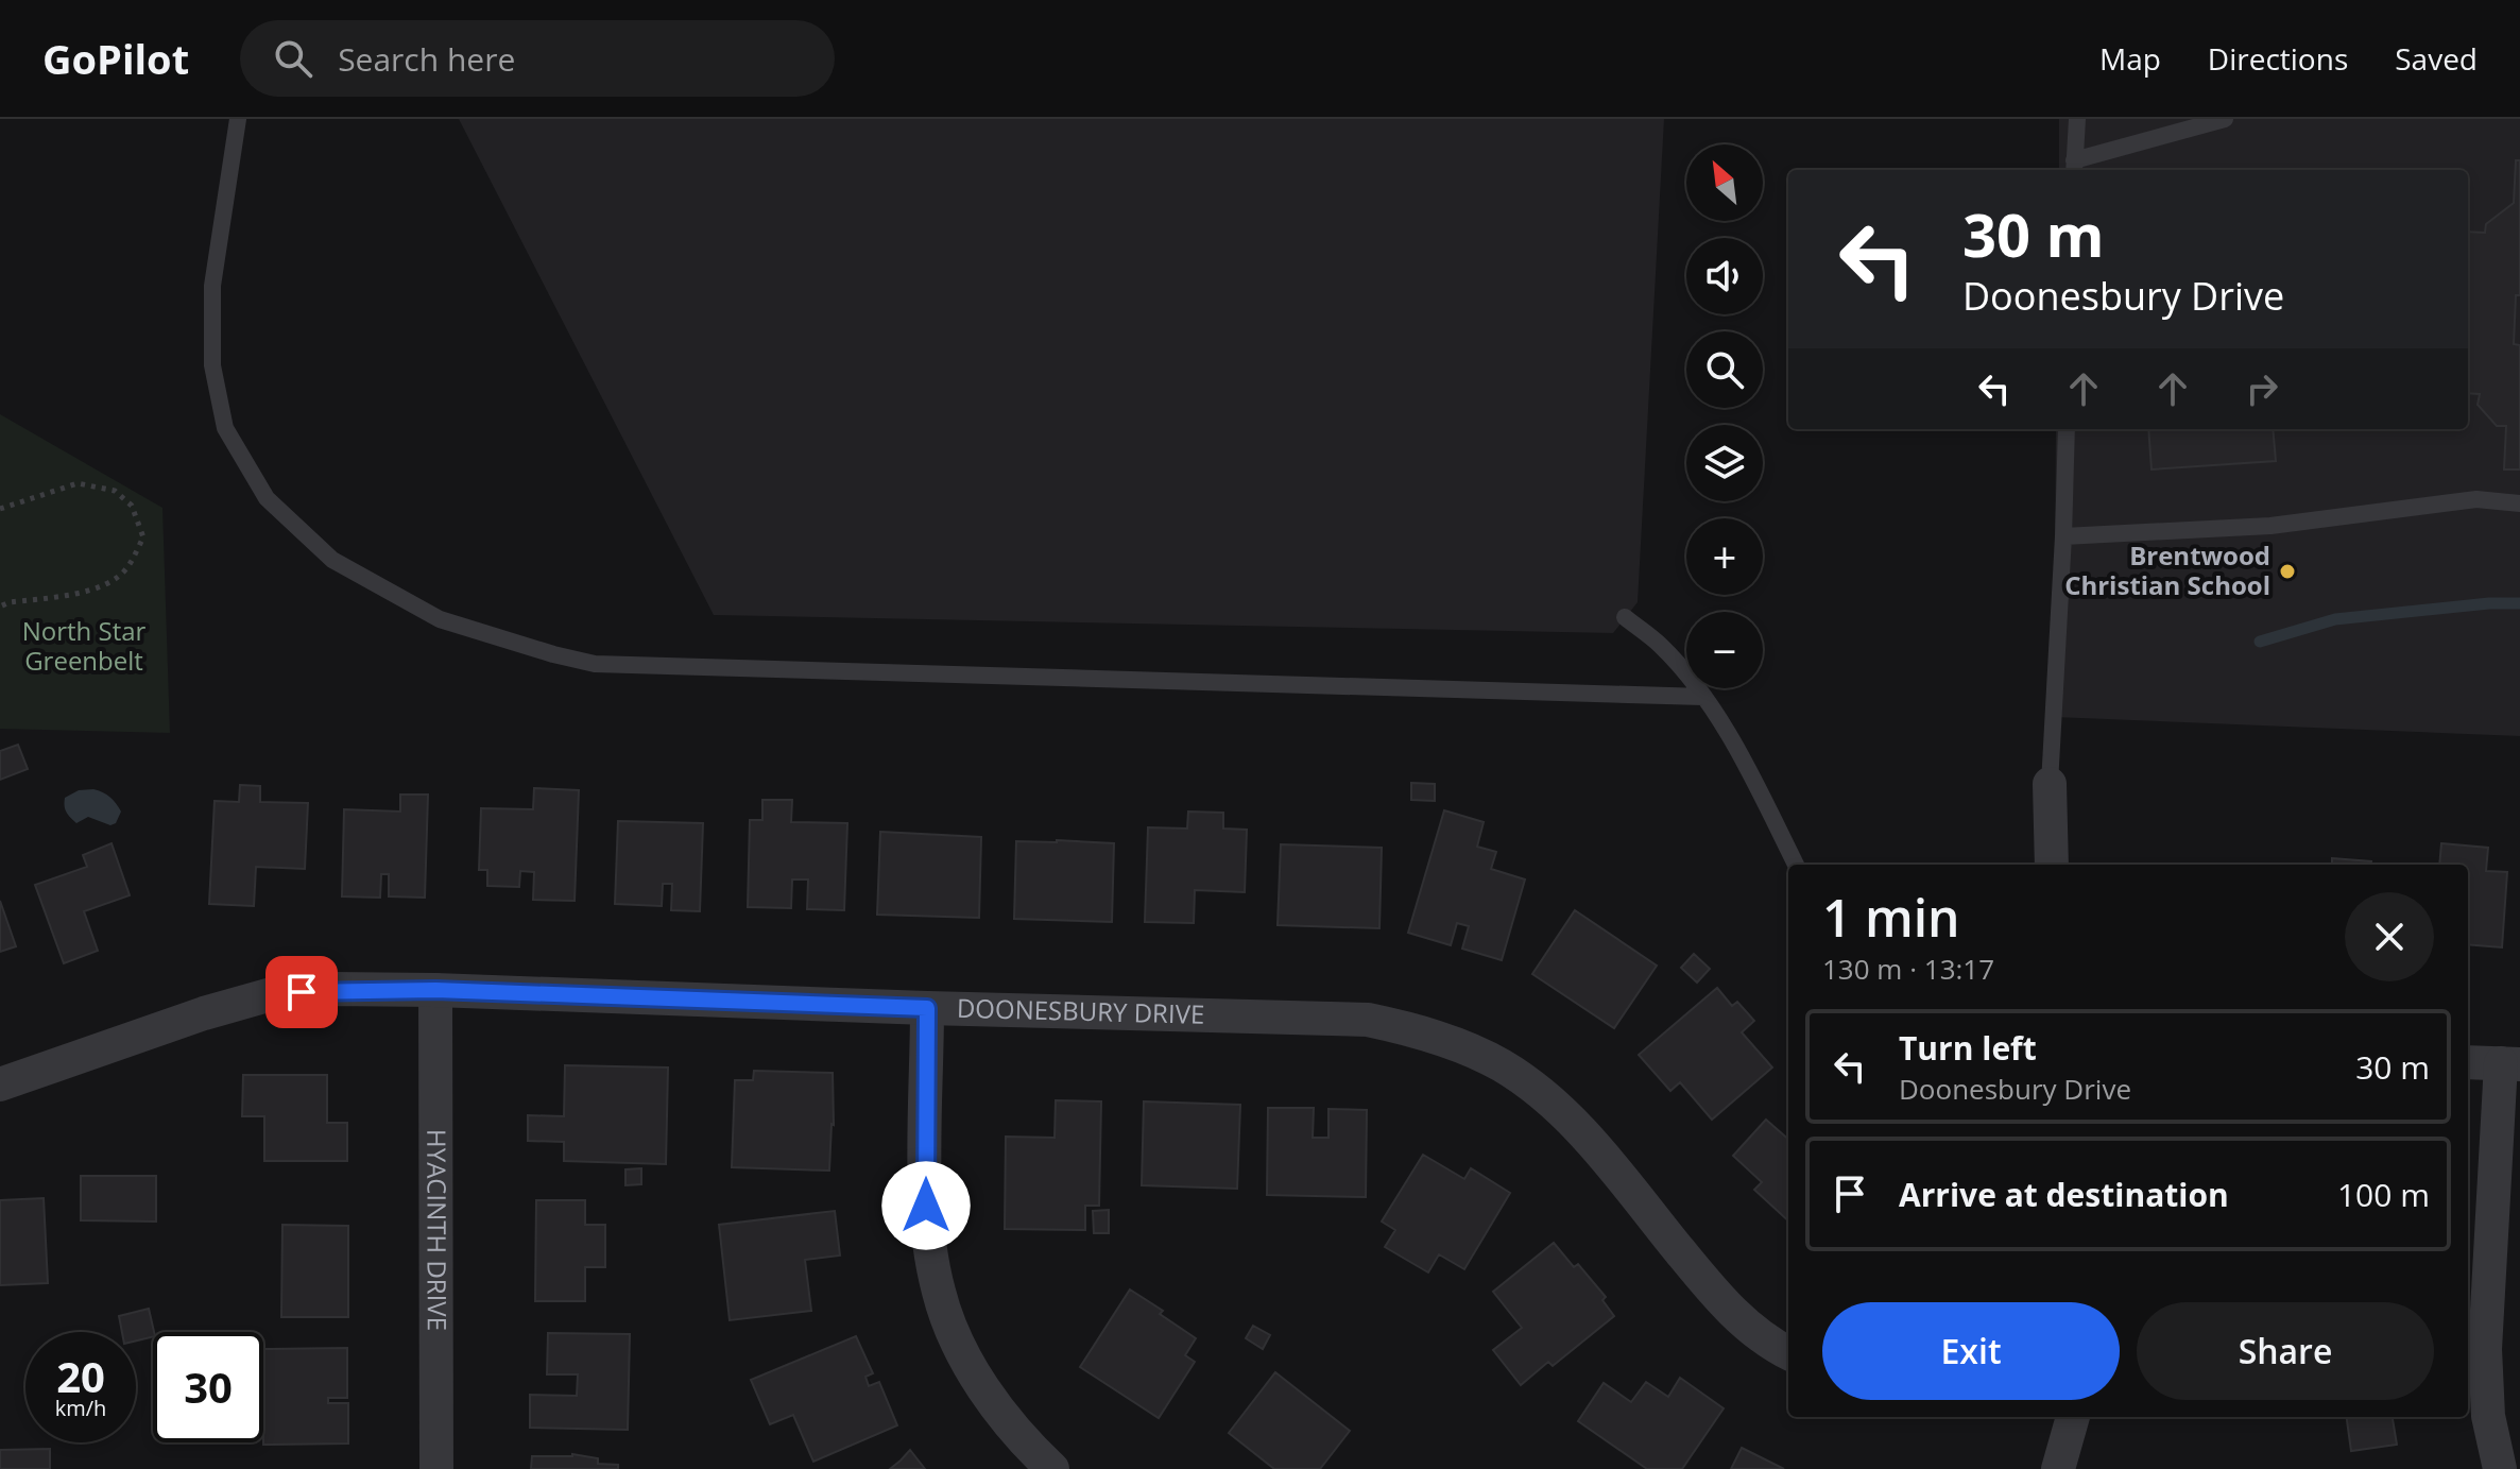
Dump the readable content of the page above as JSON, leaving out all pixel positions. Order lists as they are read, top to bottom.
{
  "streets": {
    "street": ["DOONESBURY DRIVE", "HYACINTH DRIVE"]
  },
  "crossings": [
    ["DOONESBURY DRIVE", "HYACINTH DRIVE"]
  ],
  "parks": ["North Star Greenbelt"],
  "places": ["Brentwood Christian School"],
  "north": "top left",
  "page": {
    "header": "GoPilot",
    "search": "Search here",
    "nav": ["Map", "Directions", "Saved"],
    "map_buttons": ["+", "−"],
    "turn": ["30 m", "Doonesbury Drive"],
    "heading": ["1 min", "130 m · 13:17"],
    "list": [
      {
        "name": "Turn left",
        "note": "Doonesbury Drive",
        "value": "30 m"
      },
      {
        "name": "Arrive at destination",
        "value": "100 m"
      }
    ],
    "buttons": ["Exit", "Share"],
    "speed": "20 km/h",
    "limit": "30"
  }
}
